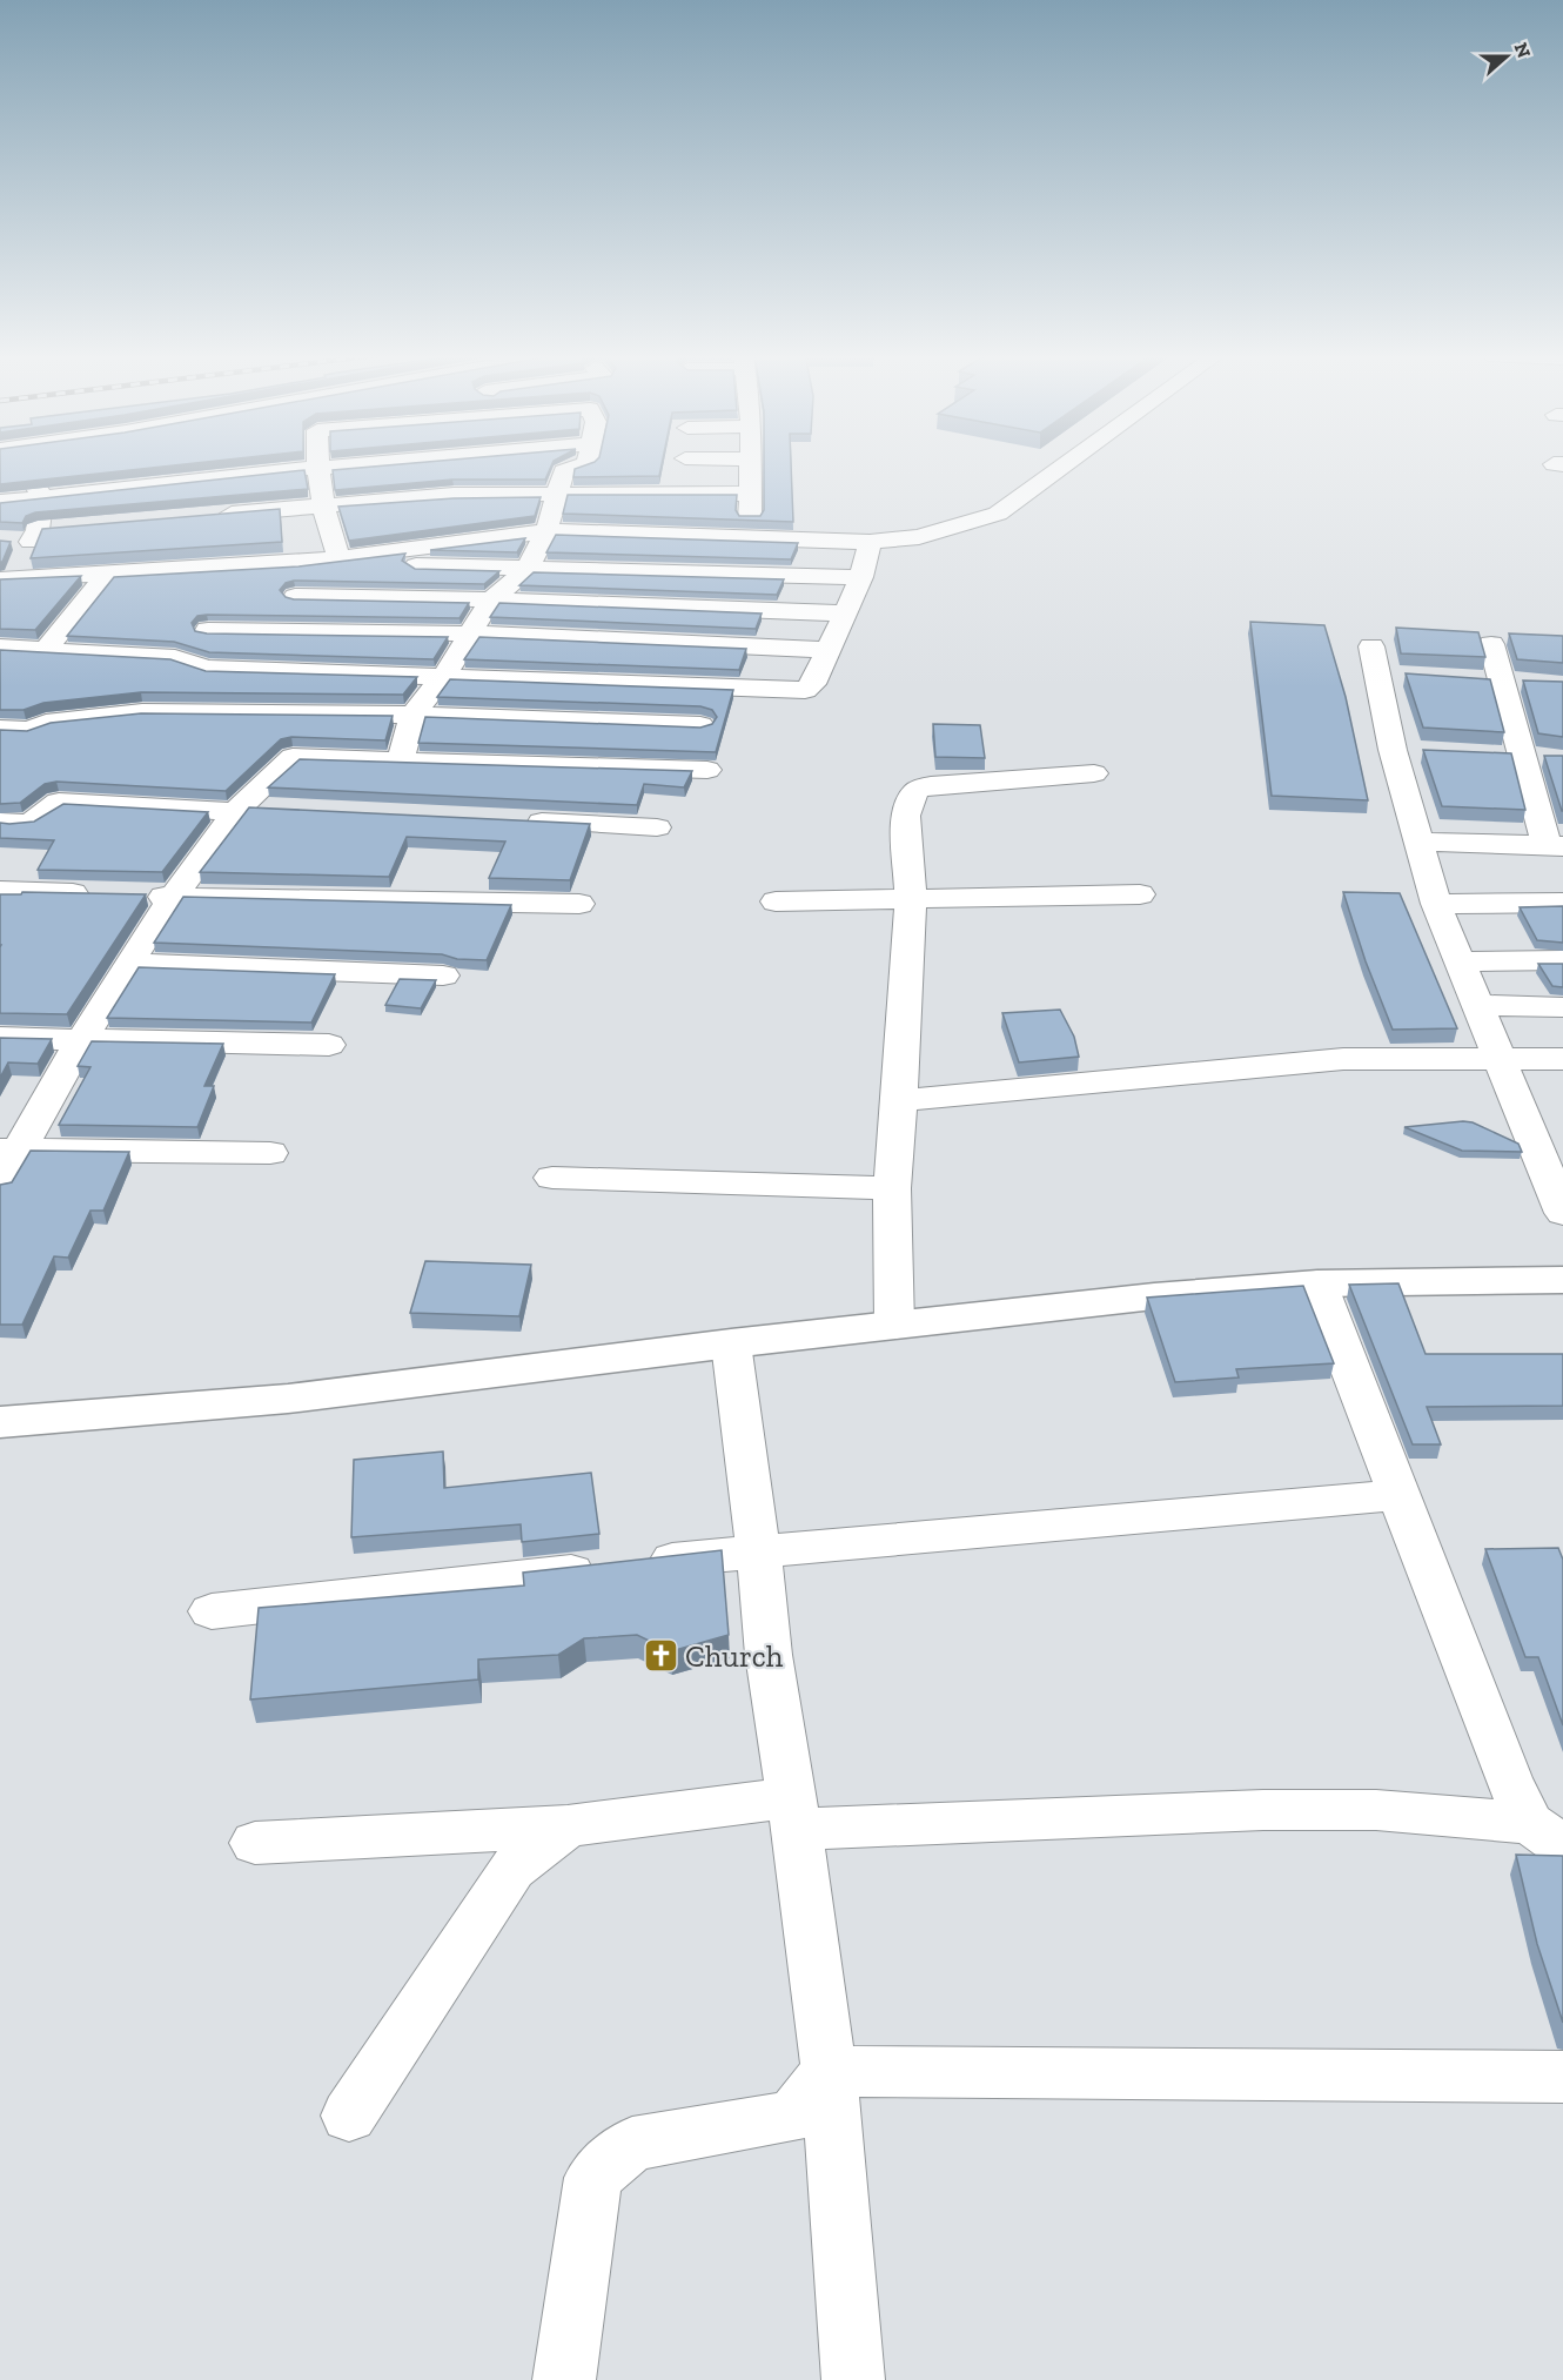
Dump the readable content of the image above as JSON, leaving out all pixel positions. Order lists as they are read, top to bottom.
{
  "places": {
    "church": ["Church"]
  },
  "north": "right"
}
